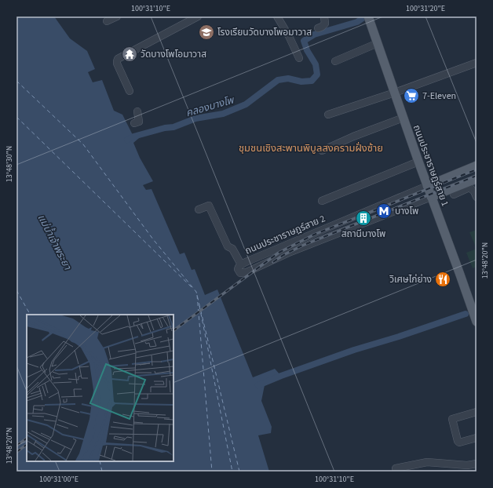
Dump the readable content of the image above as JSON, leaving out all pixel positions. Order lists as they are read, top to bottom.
{
  "streets": {
    "main road": ["ถนนประชาราษฎร์สาย 1", "ถนนประชาราษฎร์สาย 2"]
  },
  "crossings": [
    ["ถนนประชาราษฎร์สาย 1", "ถนนประชาราษฎร์สาย 2"]
  ],
  "districts": ["ชุมชนเชิงสะพานพิบูลสงครามฝั่งซ้าย"],
  "water": ["คลองบางโพ", "แม่น้ำเจ้าพระยา"],
  "places": {
    "school or university": ["โรงเรียนวัดบางโพอมาวาส"],
    "temple": ["วัดบางโพโอมาวาส"],
    "supermarket": ["7-Eleven"],
    "metro station": ["บางโพ"],
    "building": ["สถานีบางโพ"],
    "restaurant": ["วิเศษไก่ย่าง"]
  },
  "coordinates": [
    "100°31'10\"E",
    "100°31'20\"E",
    "13°48'30\"N",
    "13°48'20\"N",
    "100°31'00\"E"
  ]
}
